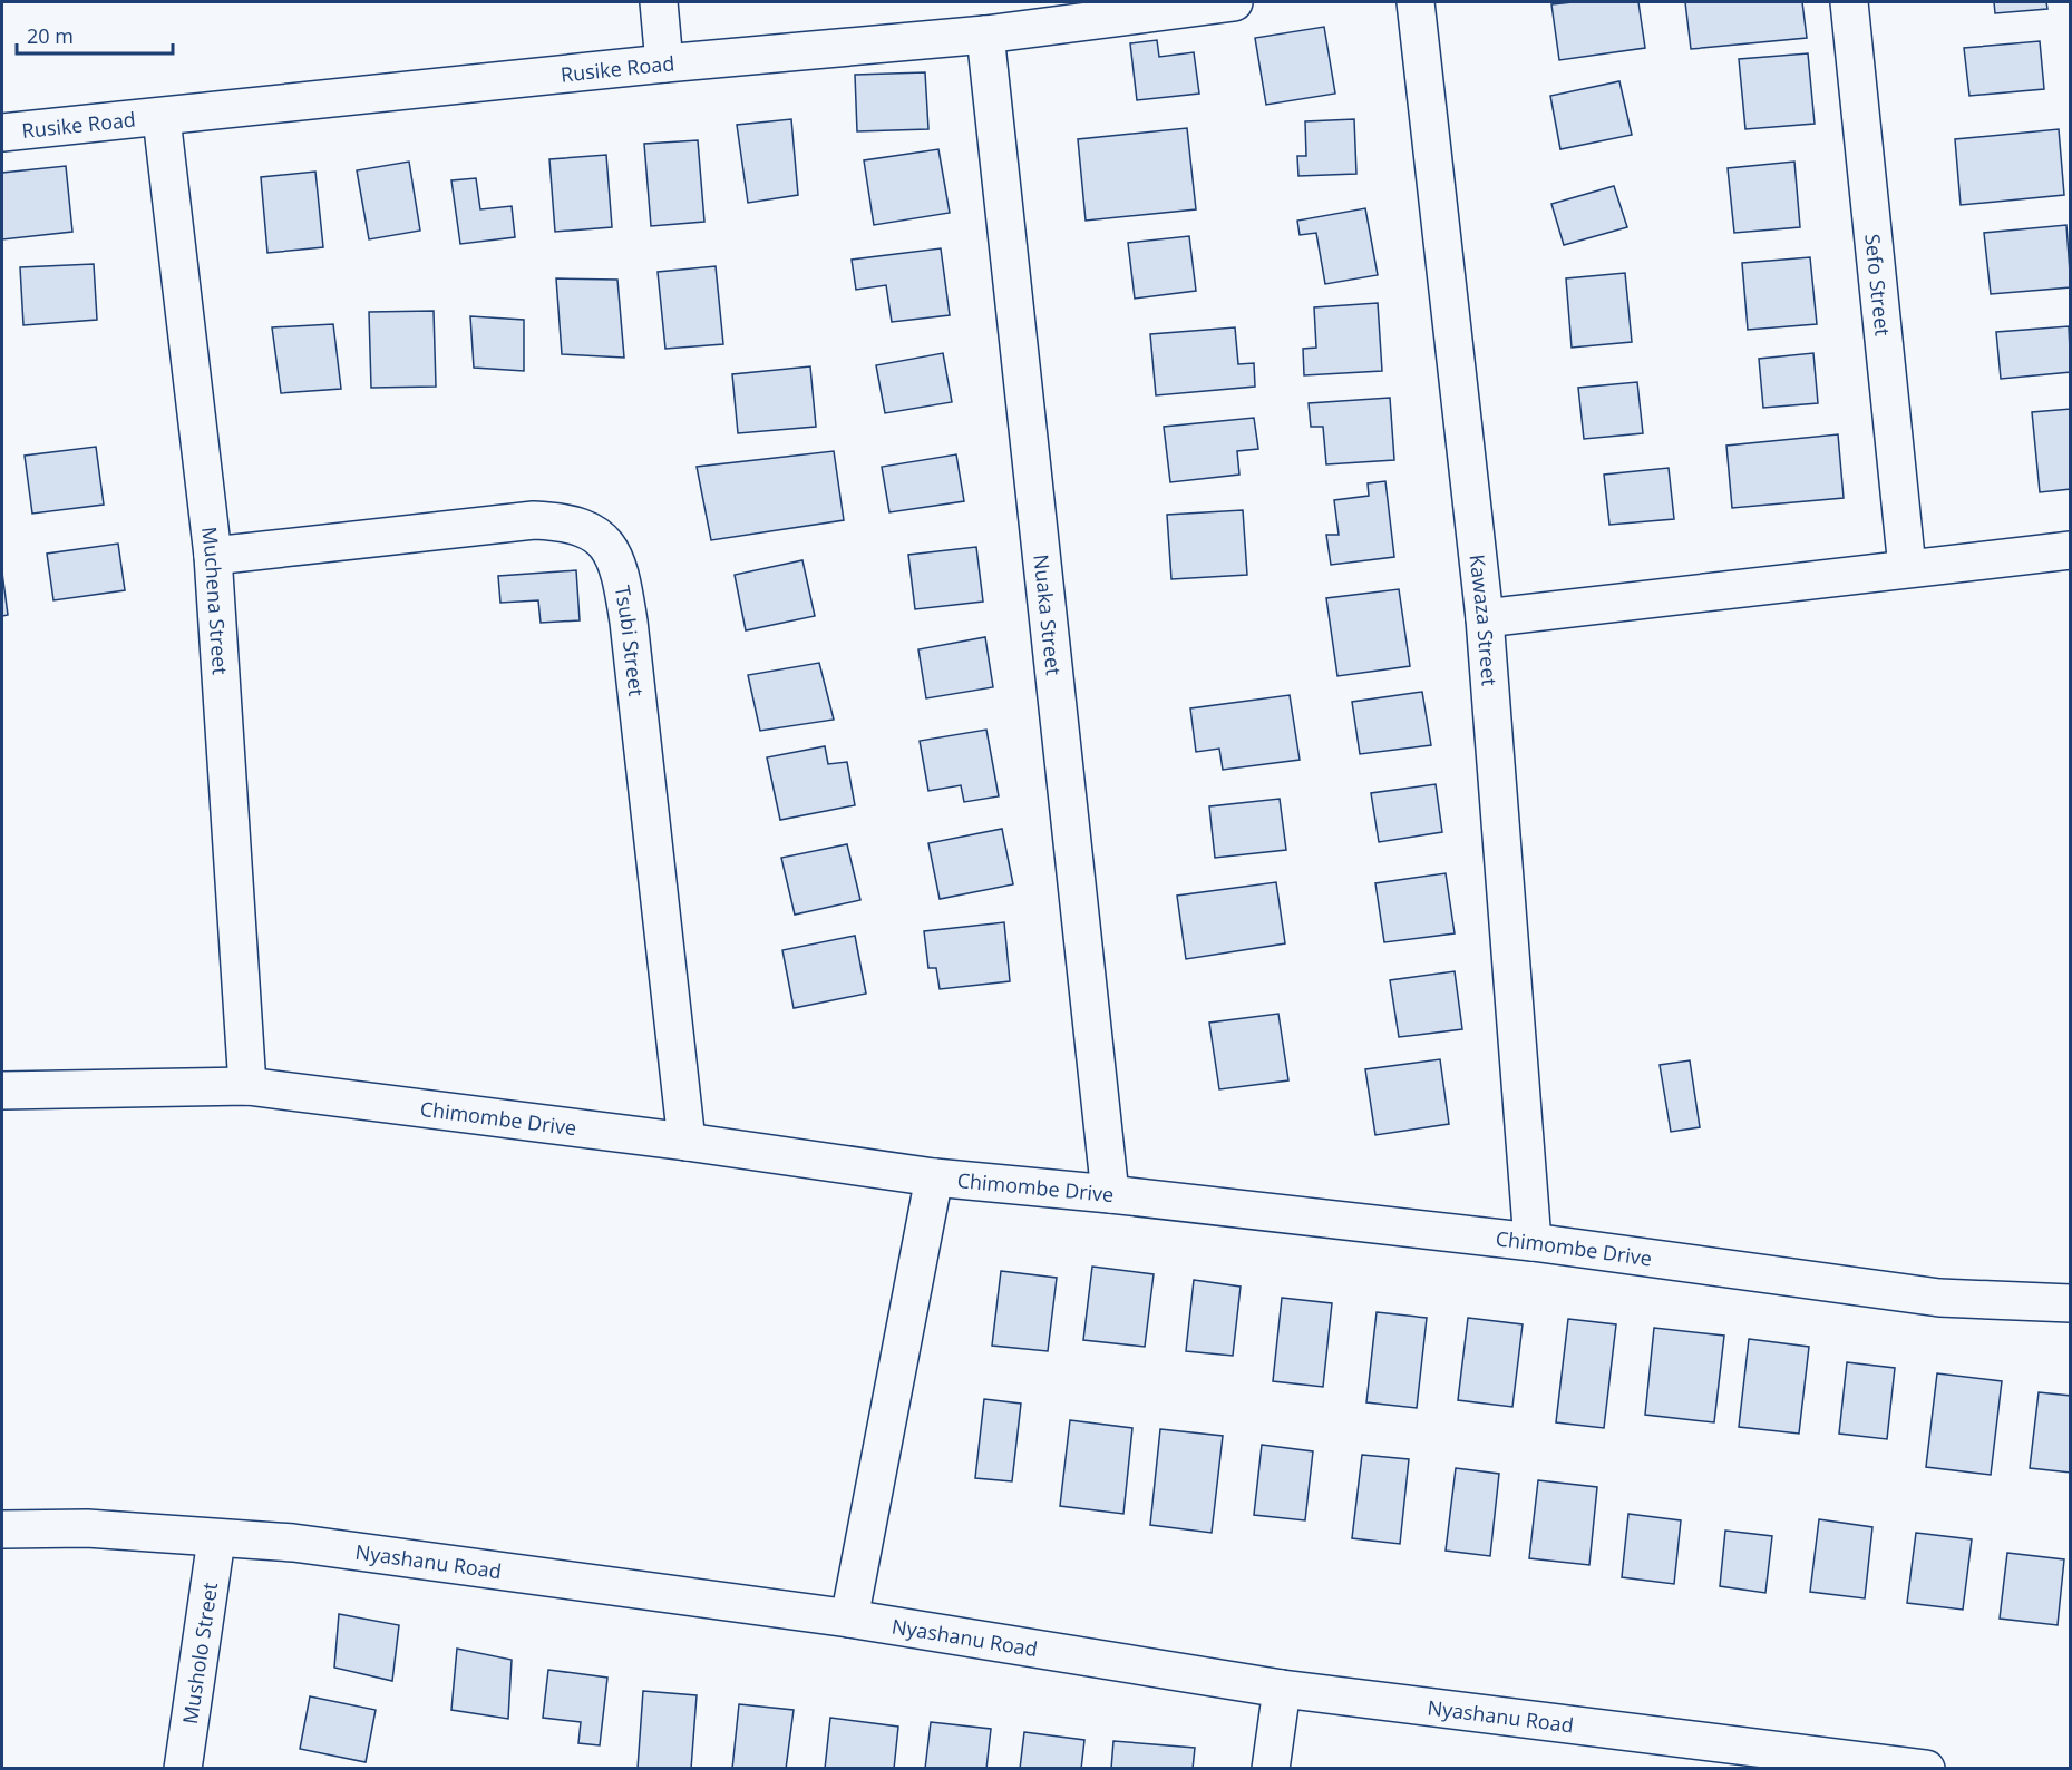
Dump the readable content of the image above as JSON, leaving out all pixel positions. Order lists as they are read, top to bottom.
{
  "streets": {
    "street": [
      "Rusike Road",
      "Sefo Street",
      "Muchena Street",
      "Nuaka Street",
      "Kawaza Street",
      "Tsubi Street",
      "Chimombe Drive",
      "Nyashanu Road",
      "Musholo Street"
    ]
  },
  "crossings": [
    ["Rusike Road", "Muchena Street"],
    ["Rusike Road", "Nuaka Street"],
    ["Muchena Street", "Tsubi Street"],
    ["Muchena Street", "Chimombe Drive"],
    ["Nuaka Street", "Chimombe Drive"],
    ["Kawaza Street", "Chimombe Drive"],
    ["Tsubi Street", "Chimombe Drive"],
    ["Nyashanu Road", "Musholo Street"]
  ],
  "scale_bar": "20 m"
}
